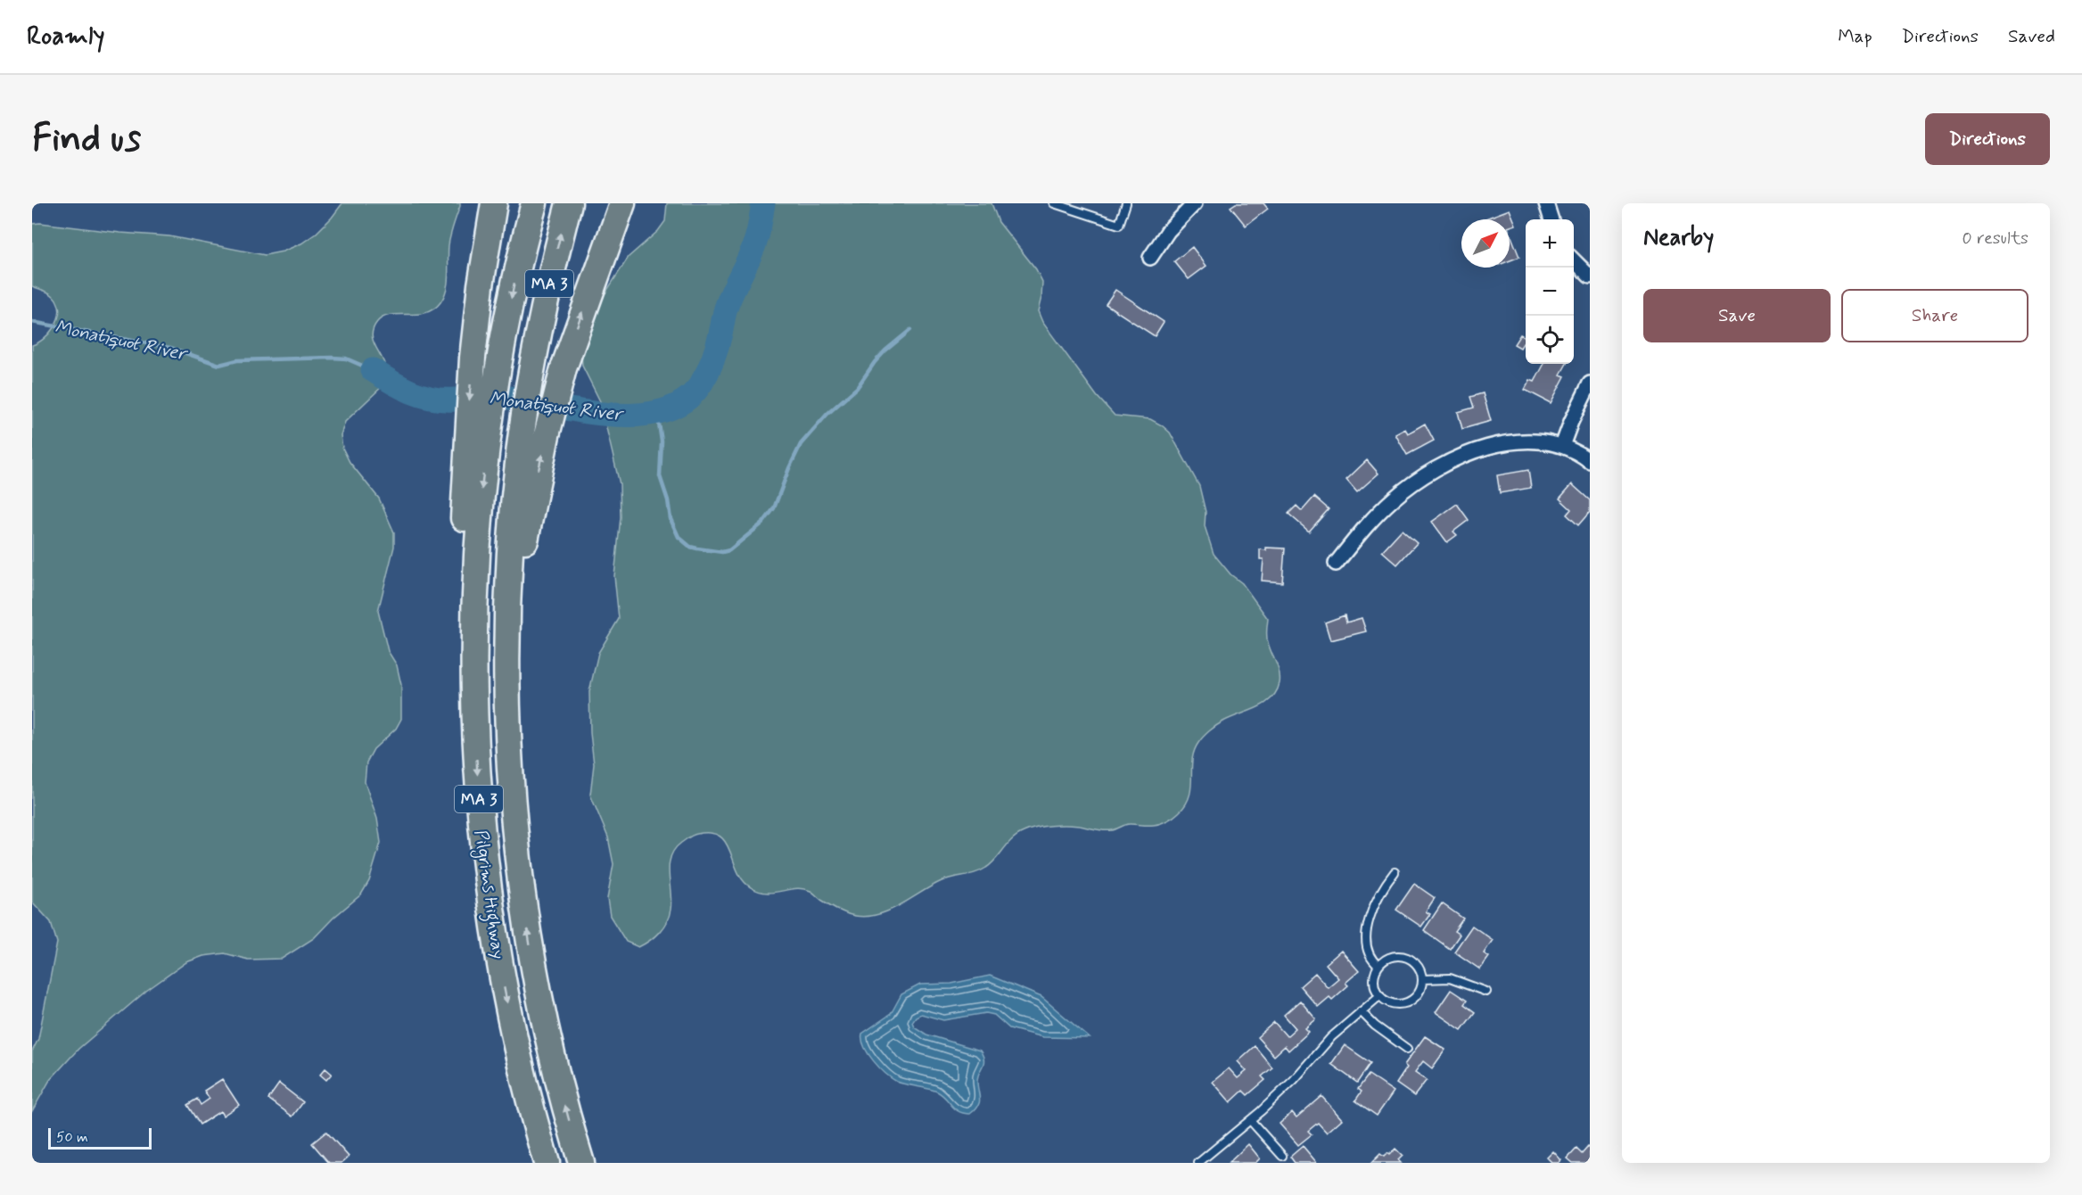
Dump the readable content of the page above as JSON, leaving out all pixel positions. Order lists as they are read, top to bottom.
{
  "streets": {
    "highway": ["MA 3", "Pilgrims Highway"]
  },
  "crossings": [
    ["MA 3", "Pilgrims Highway"]
  ],
  "water": ["Monatiquot River"],
  "scale_bar": "50 m",
  "north": "top right",
  "page": {
    "header": "Roamly",
    "nav": ["Map", "Directions", "Saved"],
    "buttons": [
      "Directions",
      ["Save", "Share"]
    ],
    "title": "Find us",
    "heading": ["Nearby", "0 results"],
    "map_buttons": ["+", "−"],
    "scale": "50 m"
  }
}
